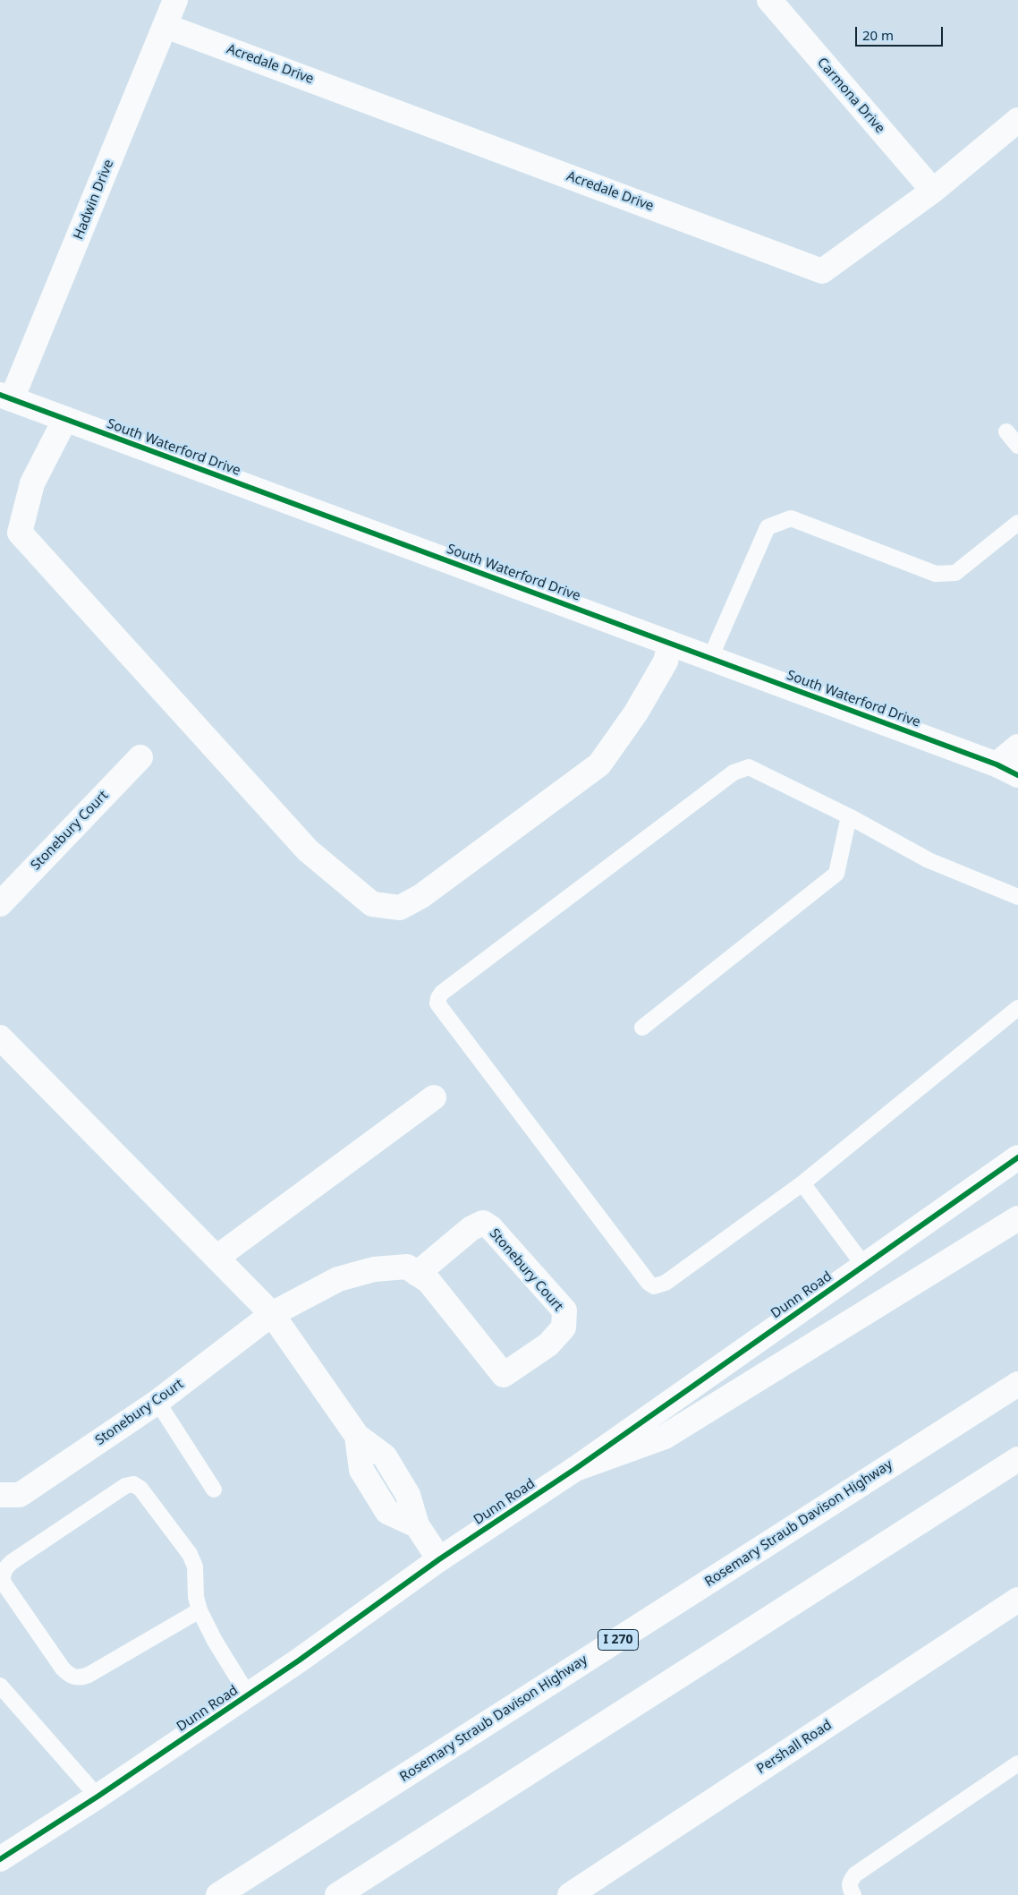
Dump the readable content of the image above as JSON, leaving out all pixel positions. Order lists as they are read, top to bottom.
{
  "streets": {
    "main road": [
      "Acredale Drive",
      "Carmona Drive",
      "Hadwin Drive",
      "South Waterford Drive",
      "Stonebury Court",
      "Dunn Road",
      "Rosemary Straub Davison Highway",
      "I 270",
      "Pershall Road"
    ]
  },
  "crossings": [
    ["Acredale Drive", "Carmona Drive"],
    ["Acredale Drive", "Hadwin Drive"],
    ["Hadwin Drive", "South Waterford Drive"]
  ],
  "scale_bar": "20 m"
}
